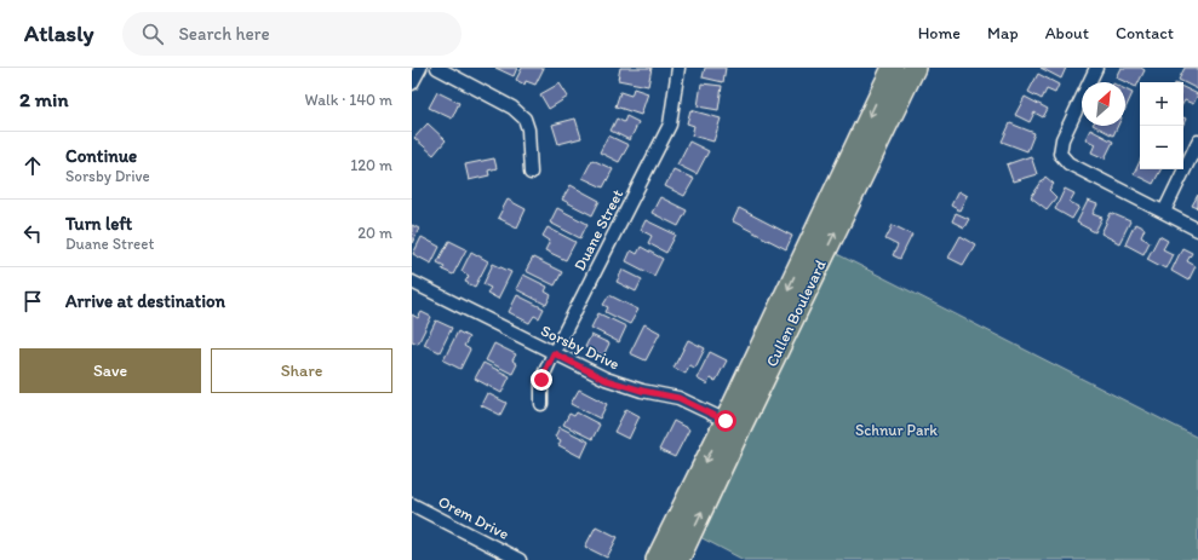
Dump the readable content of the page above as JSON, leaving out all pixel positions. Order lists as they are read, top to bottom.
{
  "streets": {
    "main road": ["Cullen Boulevard"],
    "street": ["Duane Street", "Sorsby Drive", "Orem Drive"]
  },
  "crossings": [
    ["Duane Street", "Sorsby Drive"],
    ["Cullen Boulevard", "Sorsby Drive"]
  ],
  "parks": ["Schnur Park"],
  "north": "top right",
  "page": {
    "header": "Atlasly",
    "search": "Search here",
    "nav": [
      "Home",
      "Map",
      "About",
      "Contact"
    ],
    "heading": ["2 min", "Walk · 140 m"],
    "map_buttons": ["+", "−"],
    "list": [
      ["Continue", "Sorsby Drive", "120 m"],
      ["Turn left", "Duane Street", "20 m"],
      "Arrive at destination"
    ],
    "buttons": ["Save", "Share"]
  }
}
